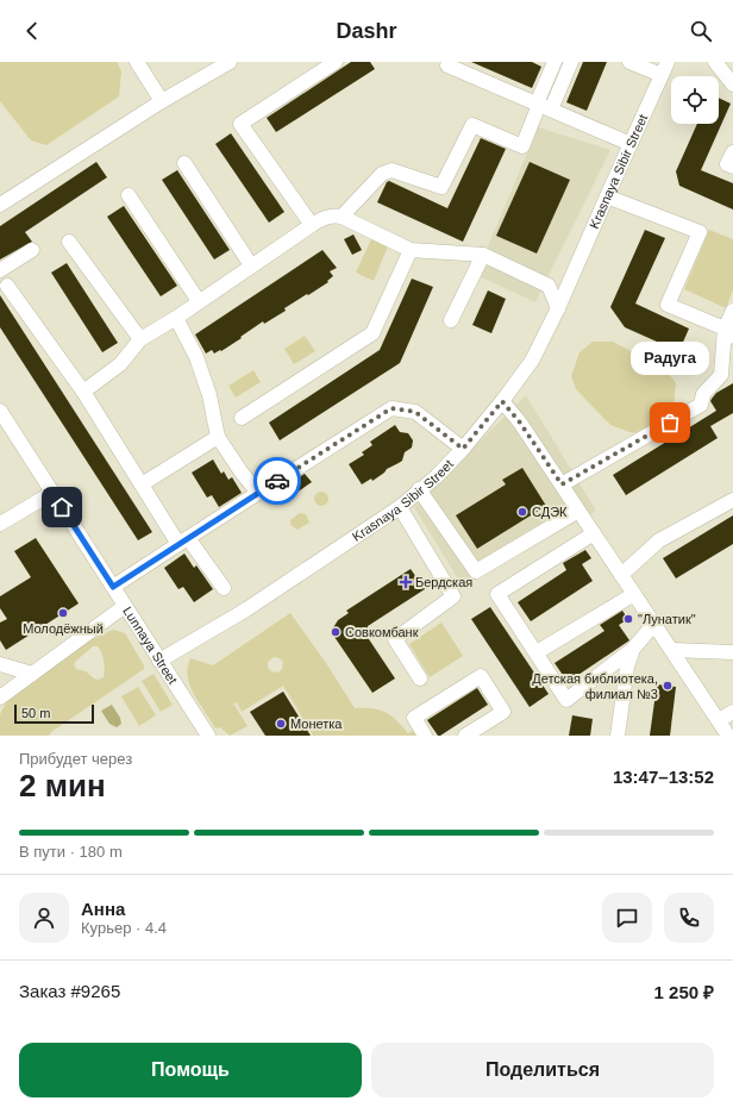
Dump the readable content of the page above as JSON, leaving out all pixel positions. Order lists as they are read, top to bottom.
{
  "streets": {
    "street": ["Krasnaya Sibir Street", "Lunnaya Street"]
  },
  "crossings": [
    ["Krasnaya Sibir Street", "Lunnaya Street"]
  ],
  "places": {
    "other": [
      "Радуга",
      "СДЭК",
      "Молодёжный",
      "\"Лунатик\"",
      "Совкомбанк",
      "Детская библиотека, филиал №3",
      "Монетка"
    ],
    "health": ["Бердская"]
  },
  "scale_bar": "50 m",
  "page": {
    "header": "Dashr",
    "bubble": "Радуга",
    "scale": "50 m",
    "heading": ["2 мин", "Прибудет через", "13:47–13:52"],
    "panel": [
      "Анна",
      "Курьер · 4.4",
      "Заказ #9265",
      "1 250 ₽"
    ],
    "bar": "В пути · 180 m",
    "buttons": ["Помощь", "Поделиться"]
  }
}
